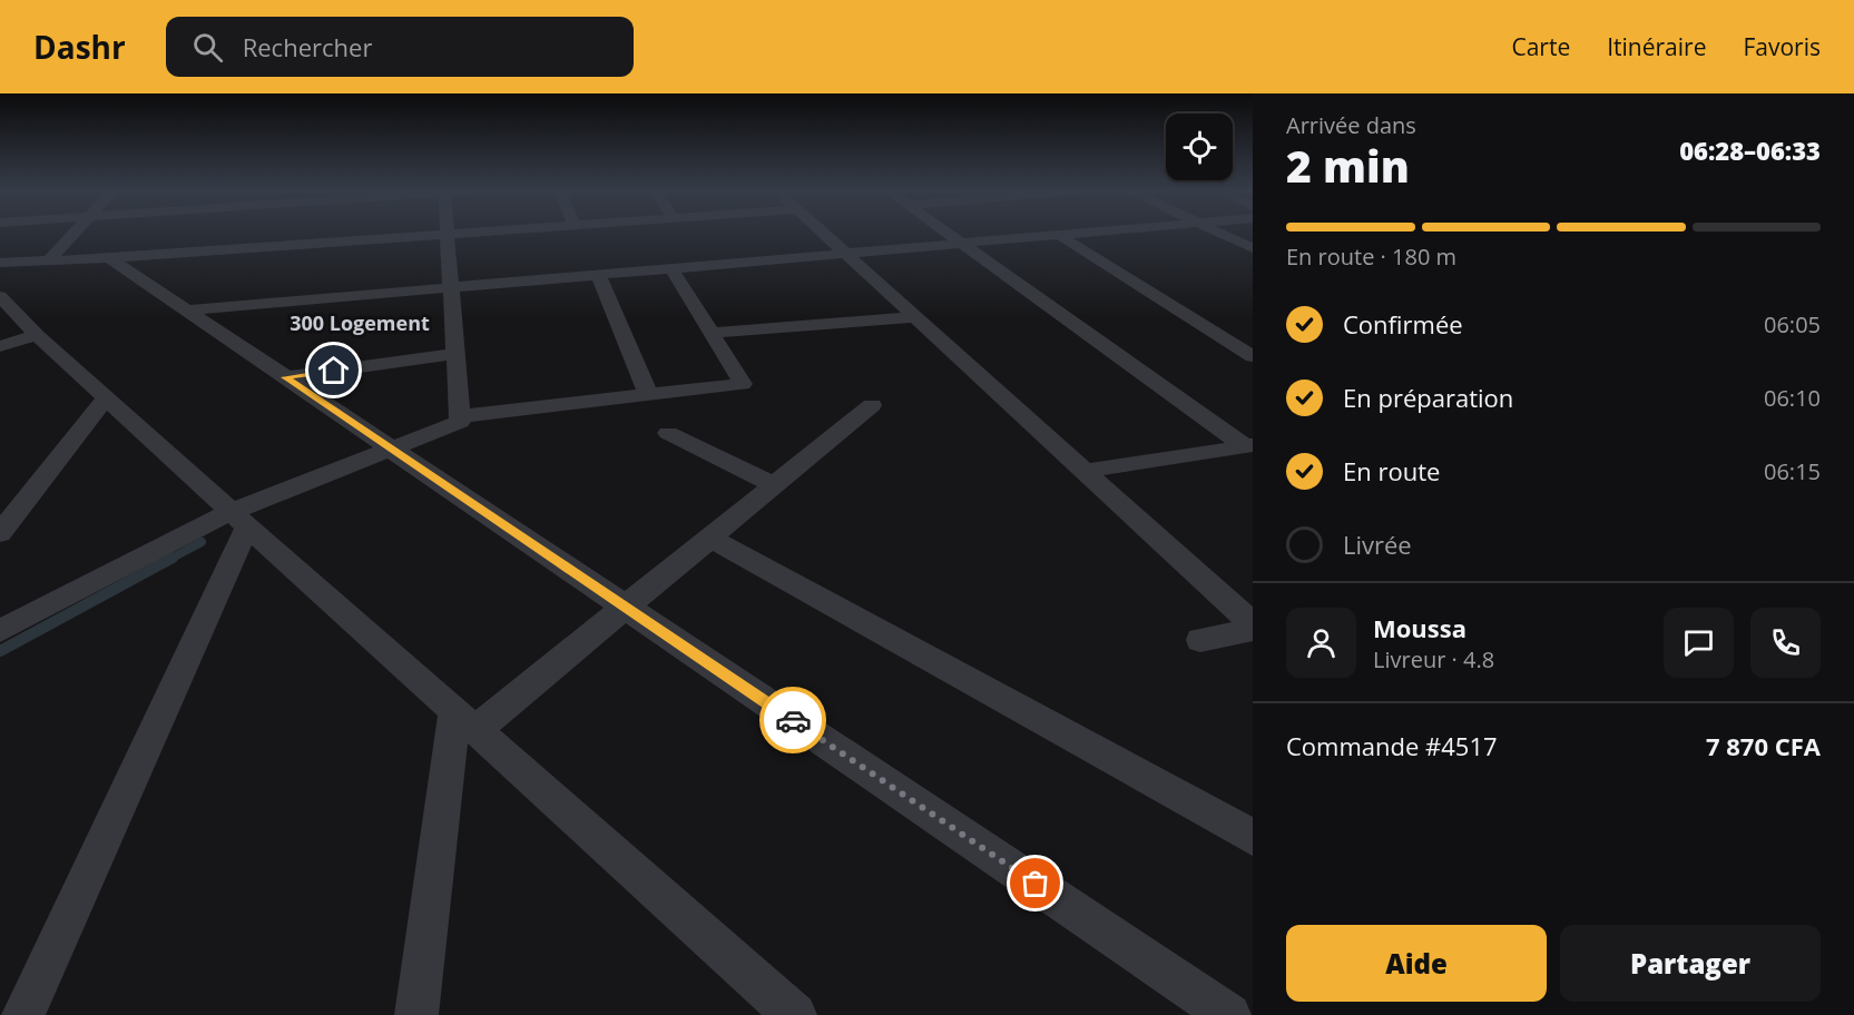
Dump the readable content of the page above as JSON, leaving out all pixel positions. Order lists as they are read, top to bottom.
{
  "districts": ["300 Logement"],
  "page": {
    "header": "Dashr",
    "search": "Rechercher",
    "nav": ["Carte", "Itinéraire", "Favoris"],
    "heading": ["2 min", "Arrivée dans", "06:28–06:33"],
    "panel": [
      "Moussa",
      "Livreur · 4.8",
      "Commande #4517",
      "7 870 CFA"
    ],
    "bar": "En route · 180 m",
    "list": [
      ["Confirmée", "06:05"],
      ["En préparation", "06:10"],
      ["En route", "06:15"],
      "Livrée"
    ],
    "buttons": ["Aide", "Partager"]
  }
}
